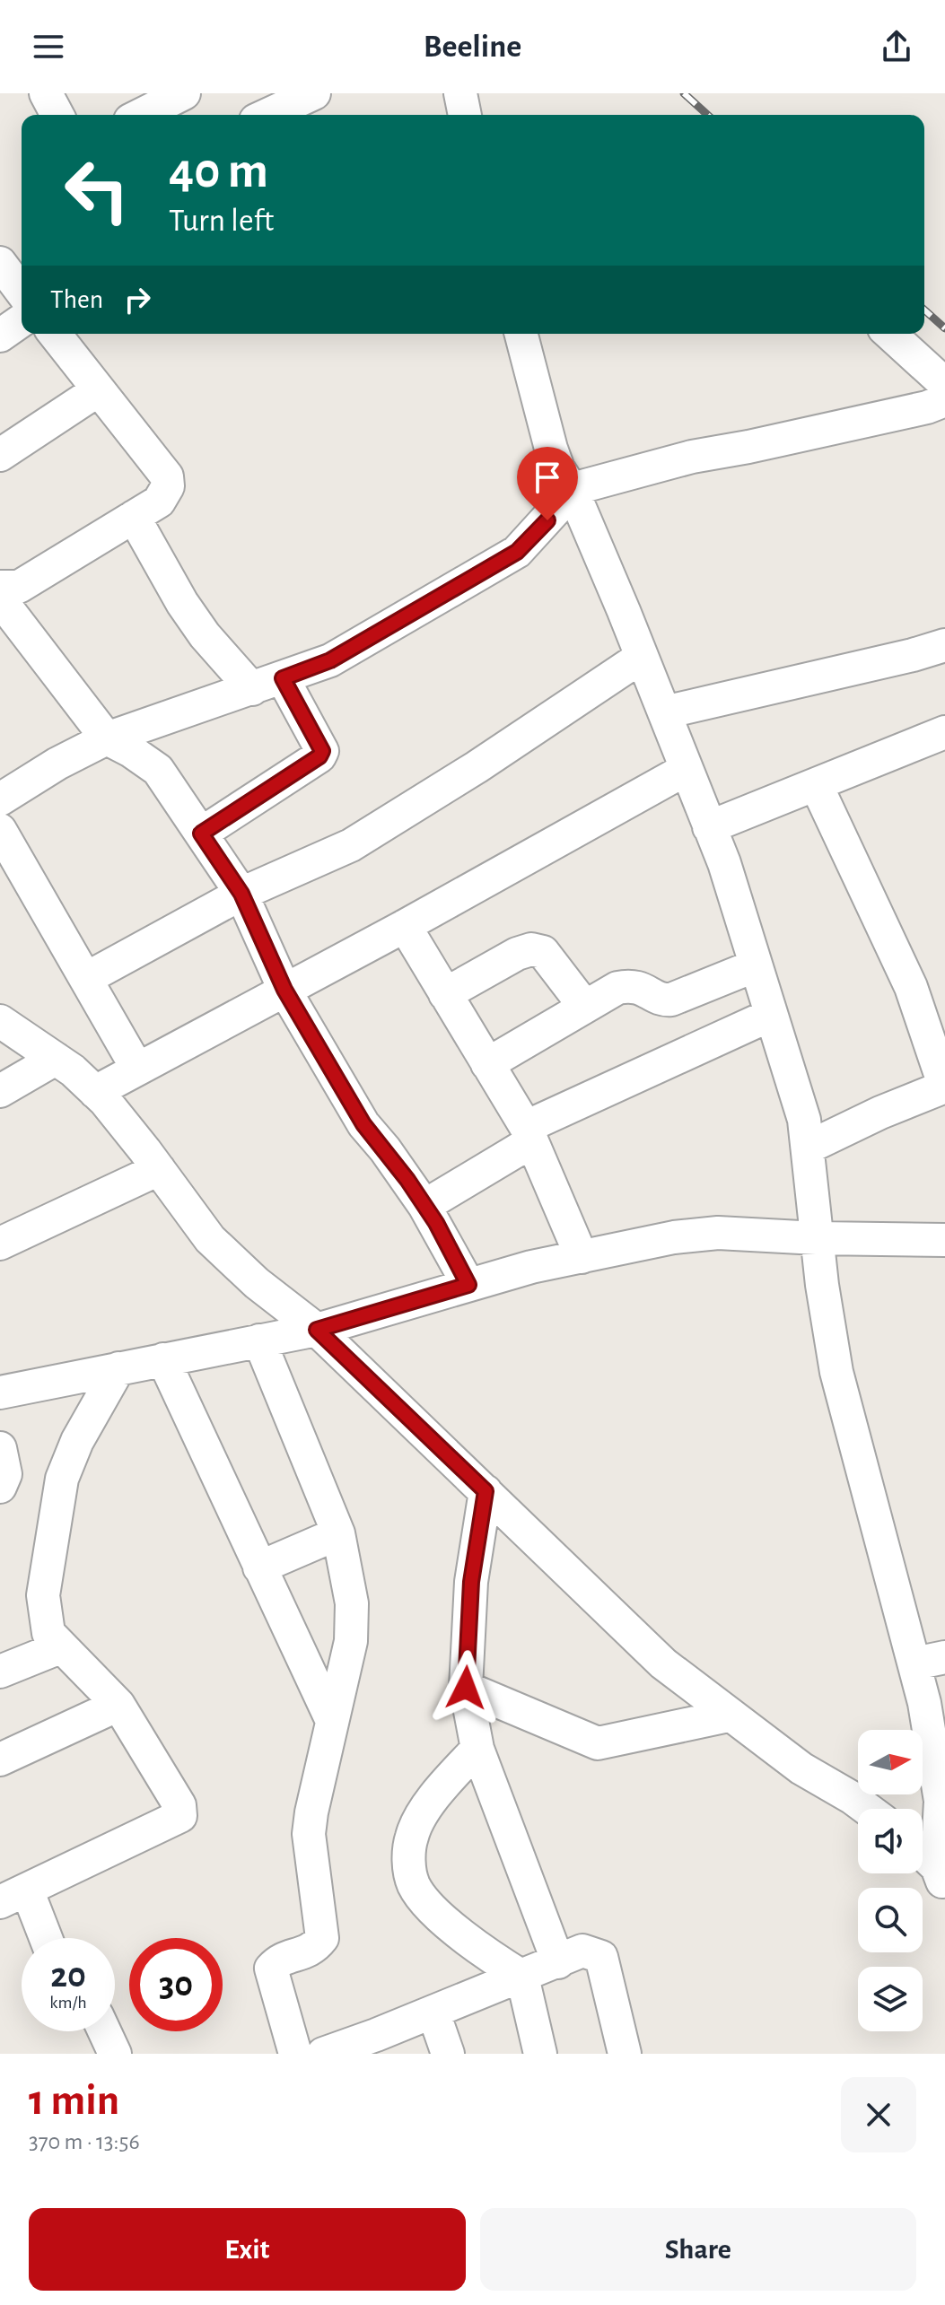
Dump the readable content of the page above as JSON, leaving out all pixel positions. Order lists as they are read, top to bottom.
{
  "north": "right",
  "page": {
    "header": "Beeline",
    "turn": ["40 m", "Turn left"],
    "then": "Then",
    "speed": "20 km/h",
    "limit": "30",
    "heading": ["1 min", "370 m · 13:56"],
    "buttons": ["Exit", "Share"]
  }
}
